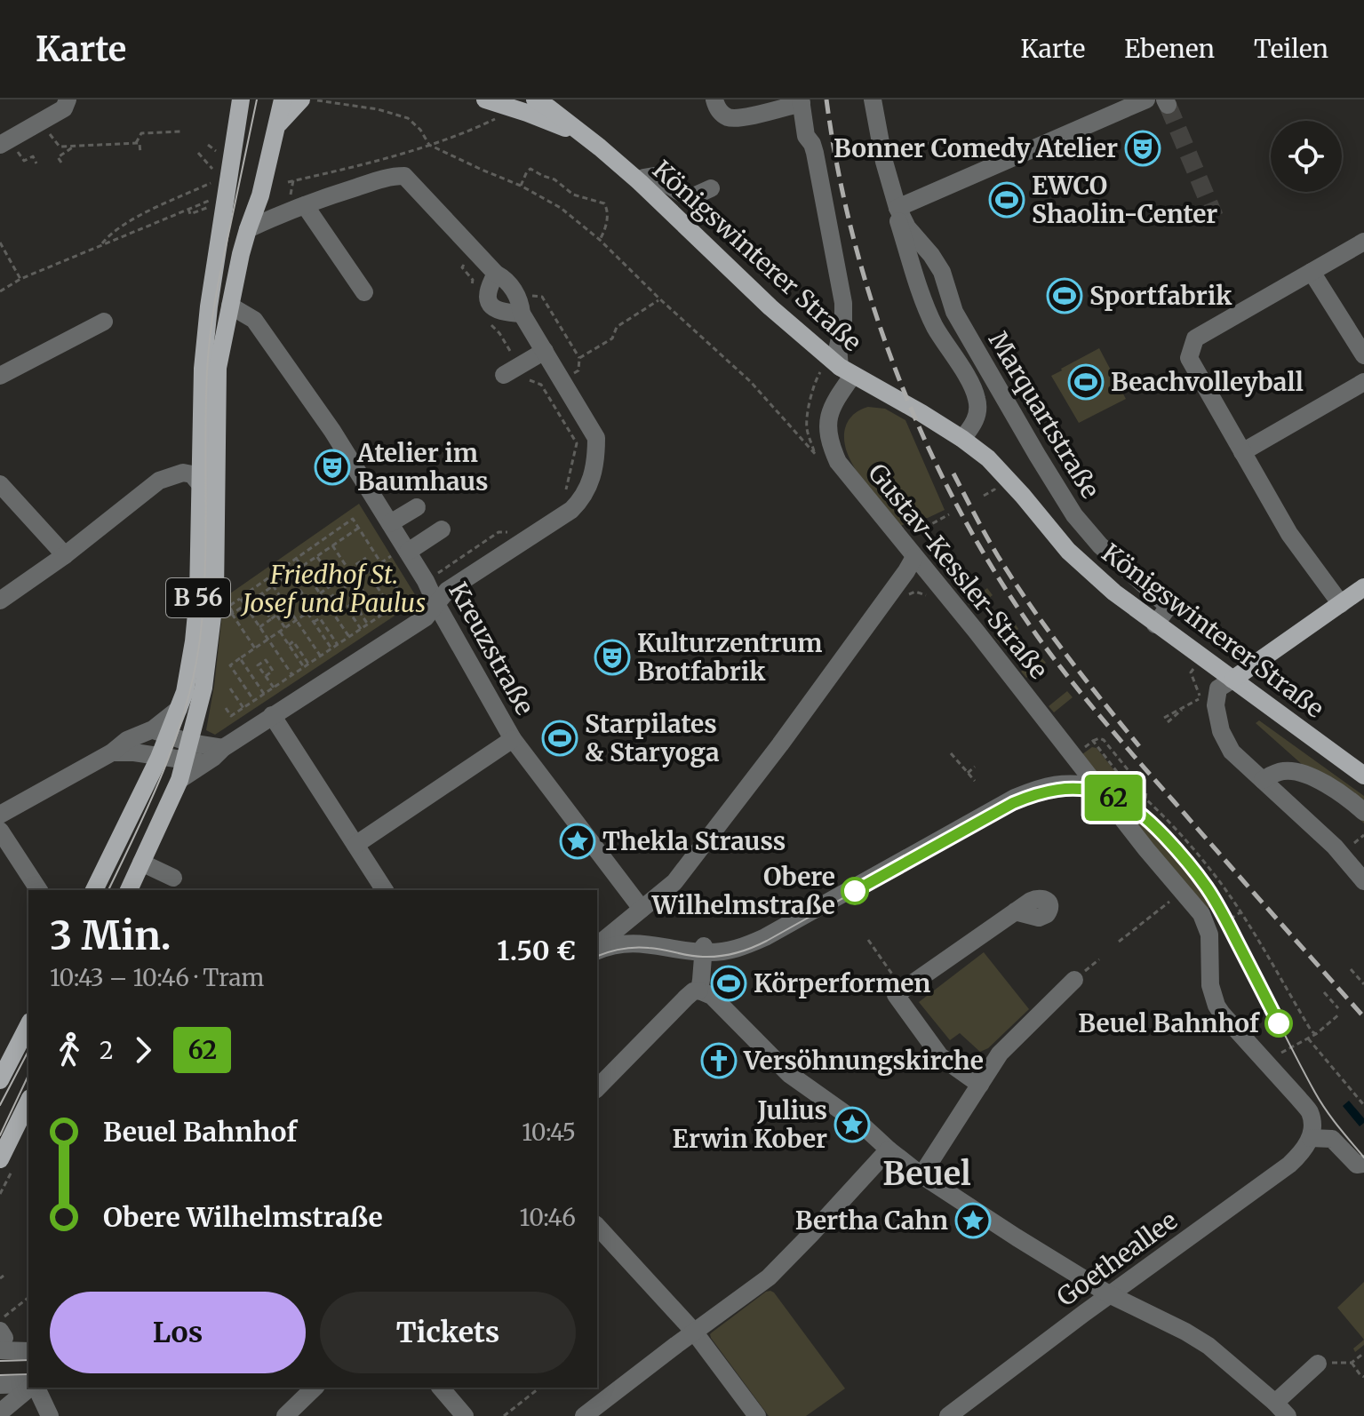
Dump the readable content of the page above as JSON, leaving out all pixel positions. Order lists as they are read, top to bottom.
{
  "streets": {
    "main road": ["Königswinterer Straße", "B 56"],
    "street": [
      "Marquartstraße",
      "Gustav-Kessler-Straße",
      "Kreuzstraße",
      "Goetheallee"
    ]
  },
  "crossings": [
    ["Königswinterer Straße", "Marquartstraße"],
    ["Königswinterer Straße", "Gustav-Kessler-Straße"],
    ["Gustav-Kessler-Straße", "Goetheallee"],
    ["B 56", "Kreuzstraße"]
  ],
  "districts": ["Beuel"],
  "parks": ["Friedhof St. Josef und Paulus"],
  "places": {
    "theatre": ["Bonner Comedy Atelier", "Atelier im Baumhaus", "Kulturzentrum Brotfabrik"],
    "sports": [
      "EWCO Shaolin-Center",
      "Sportfabrik",
      "Beachvolleyball",
      "Starpilates & Staryoga",
      "Körperformen"
    ],
    "place": ["Thekla Strauss", "Julius Erwin Kober", "Bertha Cahn"],
    "other": ["Obere Wilhelmstraße", "Beuel Bahnhof"],
    "church": ["Versöhnungskirche"]
  },
  "lines": ["tram line 62"],
  "page": {
    "header": "Karte",
    "nav": ["Karte", "Ebenen", "Teilen"],
    "on_map": "62",
    "heading": ["3 Min.", "10:43 – 10:46 · Tram", "1.50 €"],
    "legs": ["2", "62"],
    "list": [
      {
        "name": "Beuel Bahnhof",
        "value": "10:45"
      },
      {
        "name": "Obere Wilhelmstraße",
        "value": "10:46"
      }
    ],
    "buttons": ["Los", "Tickets"]
  }
}
